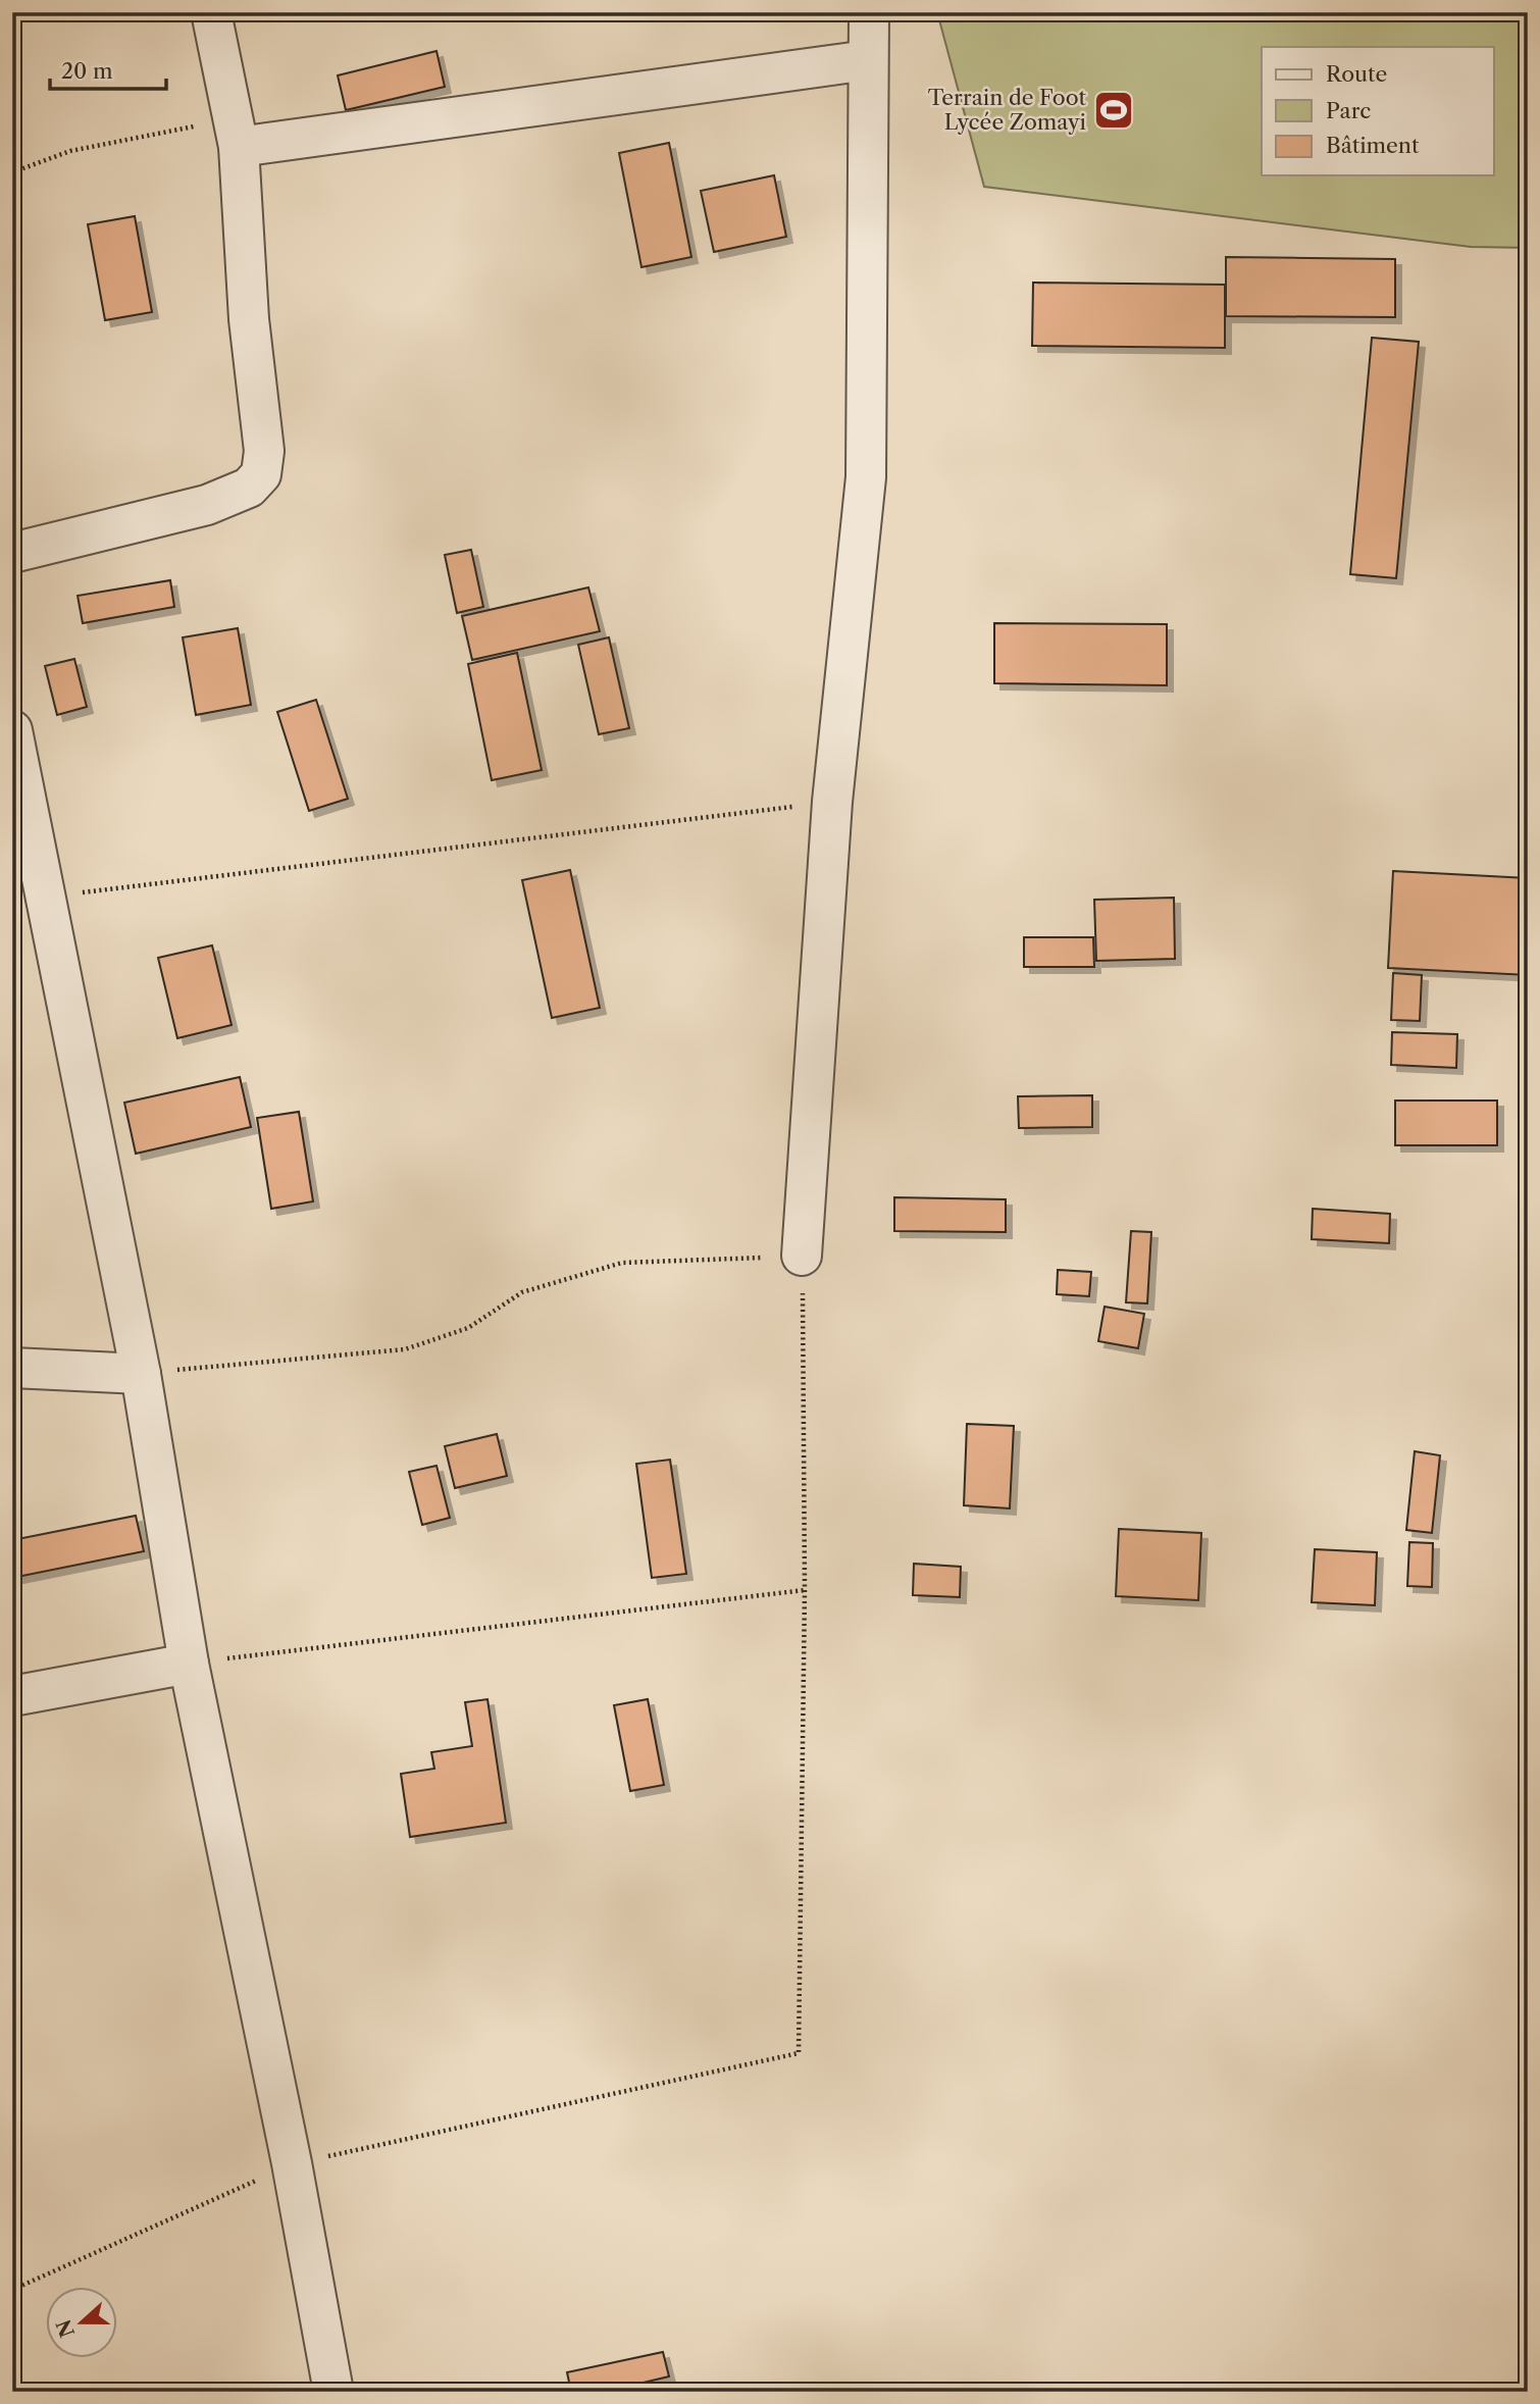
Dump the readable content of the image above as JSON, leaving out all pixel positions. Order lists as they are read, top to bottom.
{
  "places": {
    "sports": ["Terrain de Foot Lycée Zomayi"]
  },
  "legend": ["Route", "Parc", "Bâtiment"],
  "scale_bar": "20 m",
  "north": "left"
}
